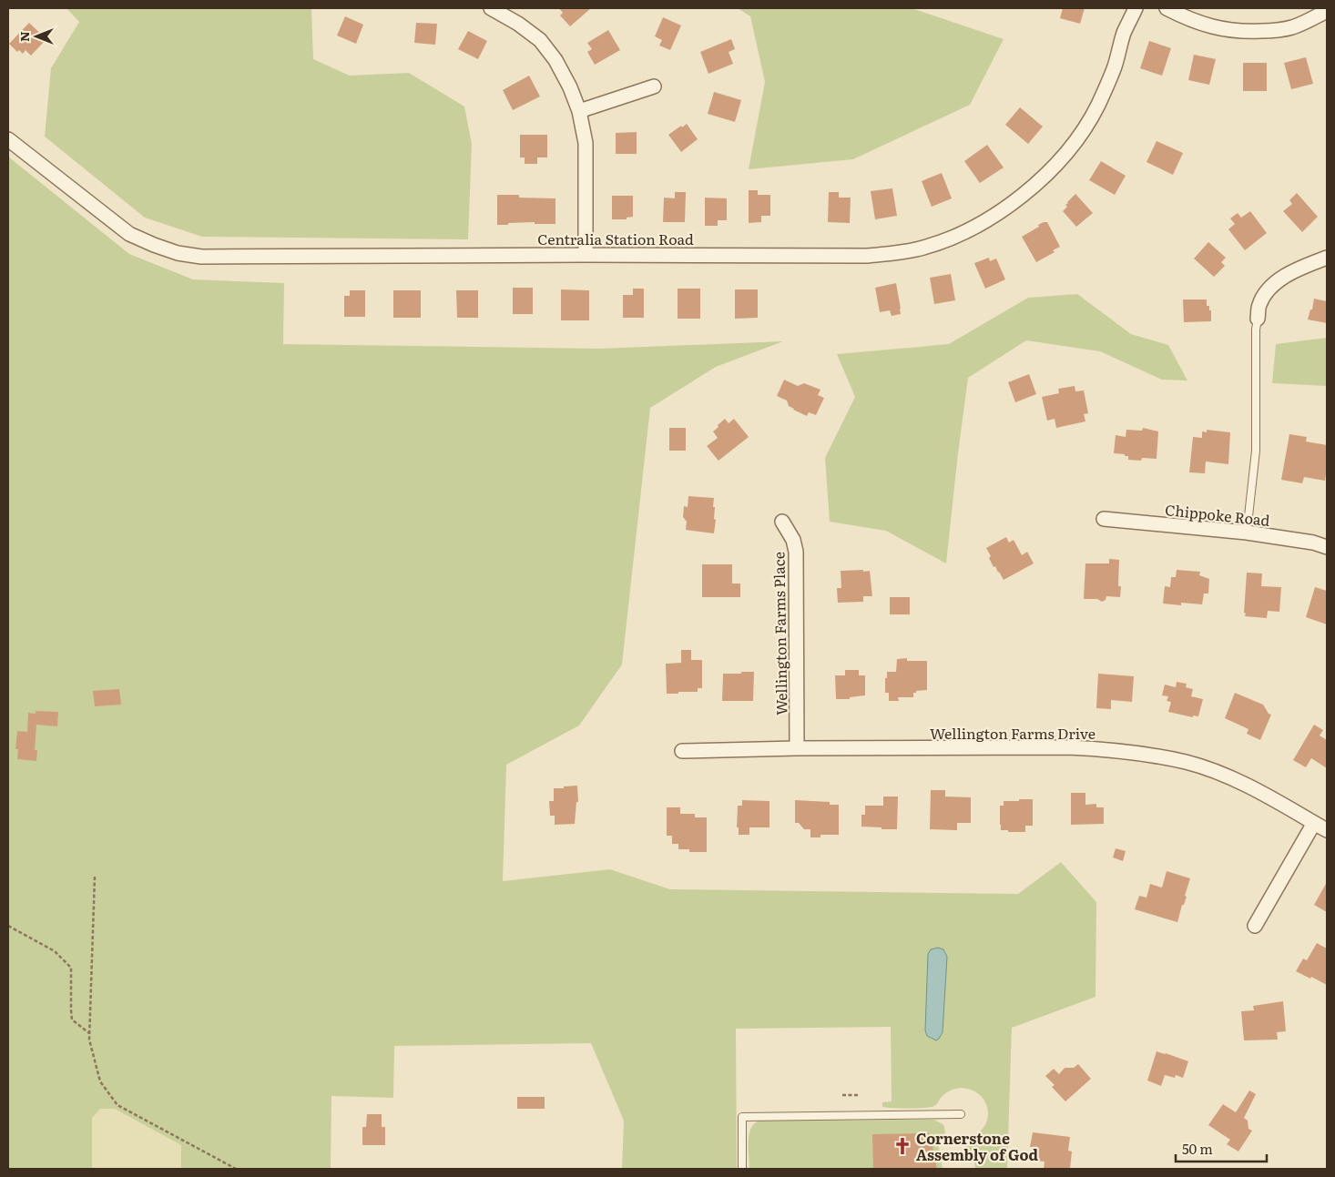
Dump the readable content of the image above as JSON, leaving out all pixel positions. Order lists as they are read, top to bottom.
{
  "streets": {
    "street": [
      "Centralia Station Road",
      "Chippoke Road",
      "Wellington Farms Place",
      "Wellington Farms Drive"
    ]
  },
  "crossings": [
    ["Wellington Farms Place", "Wellington Farms Drive"]
  ],
  "places": {
    "church": ["Cornerstone Assembly of God"]
  },
  "scale_bar": "50 m",
  "north": "left"
}
